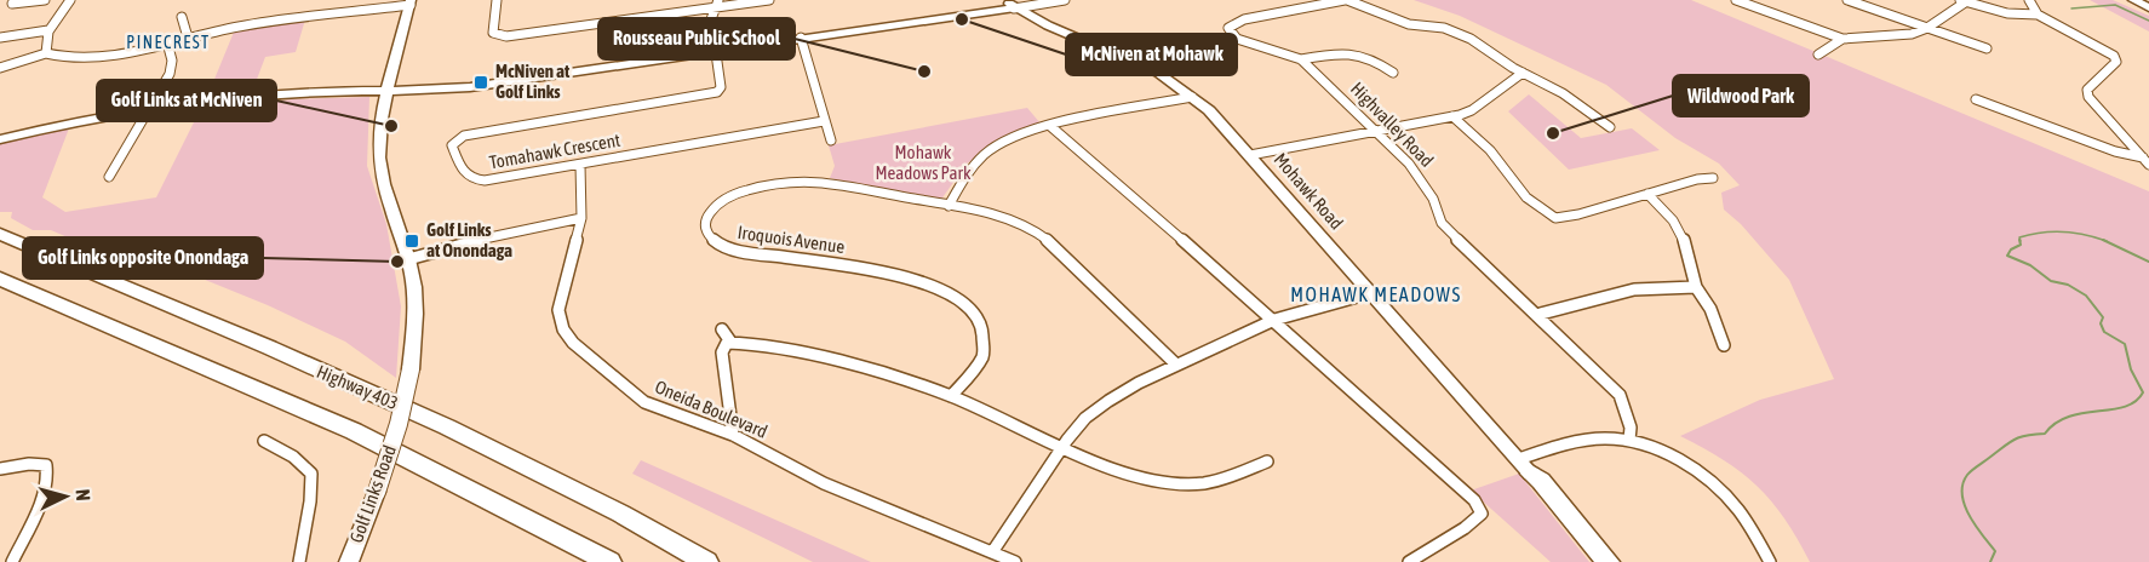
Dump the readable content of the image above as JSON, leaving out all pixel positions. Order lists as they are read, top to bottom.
{
  "streets": {
    "highway": ["Highway 403"],
    "main road": ["Mohawk Road", "Golf Links Road"],
    "street": [
      "Highvalley Road",
      "Tomahawk Crescent",
      "Iroquois Avenue",
      "Oneida Boulevard"
    ]
  },
  "crossings": [
    ["Tomahawk Crescent", "Oneida Boulevard"]
  ],
  "districts": ["PINECREST", "MOHAWK MEADOWS"],
  "parks": ["Mohawk Meadows Park"],
  "places": {
    "other": [
      "McNiven at Mohawk",
      "Rousseau Public School",
      "Golf Links at McNiven",
      "Wildwood Park",
      "Golf Links opposite Onondaga"
    ],
    "transit": ["McNiven at Golf Links", "Golf Links at Onondaga"]
  },
  "north": "right"
}
